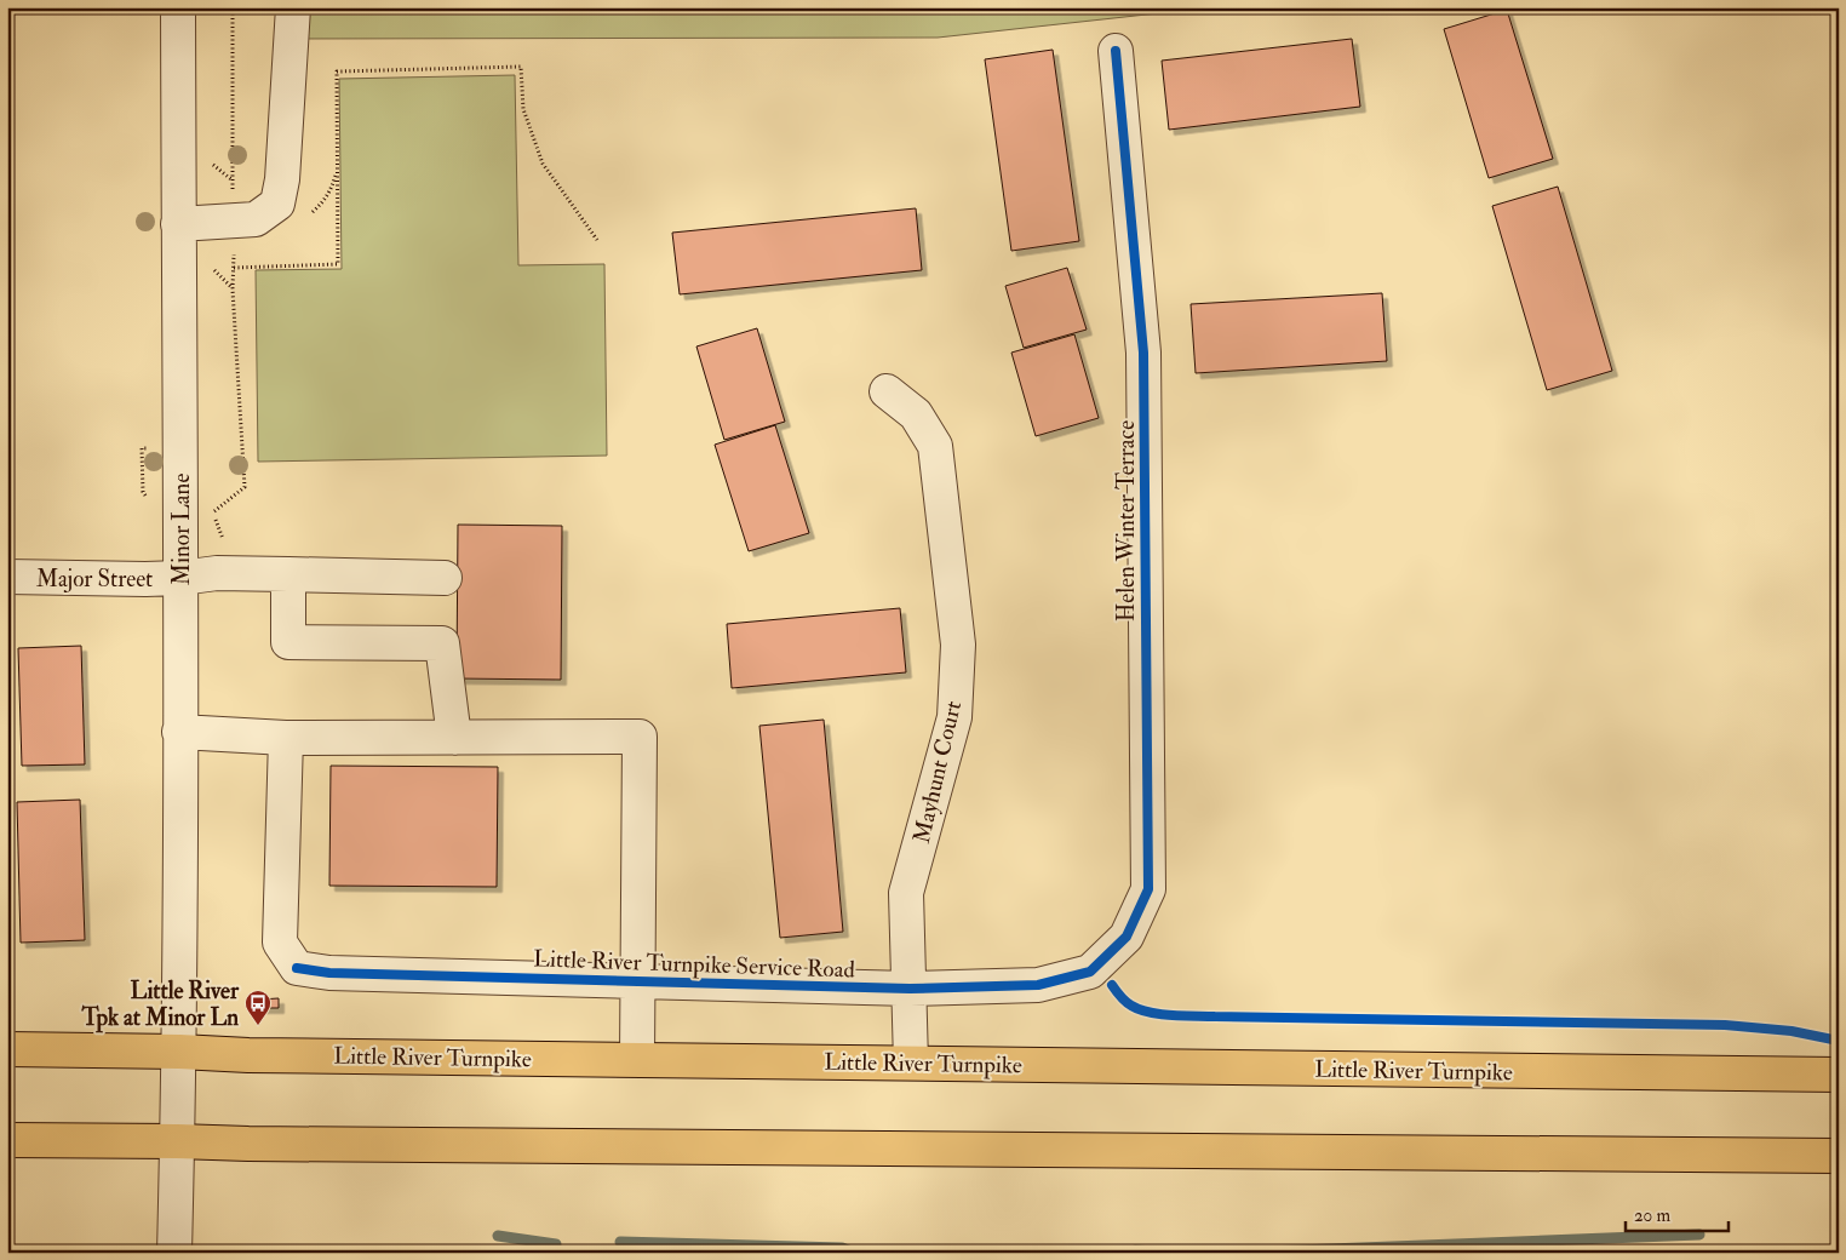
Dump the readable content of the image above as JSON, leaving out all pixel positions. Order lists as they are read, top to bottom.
{
  "streets": {
    "main road": ["Little River Turnpike"],
    "street": [
      "Helen Winter Terrace",
      "Minor Lane",
      "Major Street",
      "Mayhunt Court",
      "Little River Turnpike Service Road"
    ]
  },
  "crossings": [
    ["Helen Winter Terrace", "Little River Turnpike Service Road"],
    ["Minor Lane", "Major Street"],
    ["Minor Lane", "Little River Turnpike"],
    ["Mayhunt Court", "Little River Turnpike Service Road"],
    ["Mayhunt Court", "Little River Turnpike"]
  ],
  "places": {
    "bus stop": ["Little River Tpk at Minor Ln"]
  },
  "scale_bar": "20 m"
}
